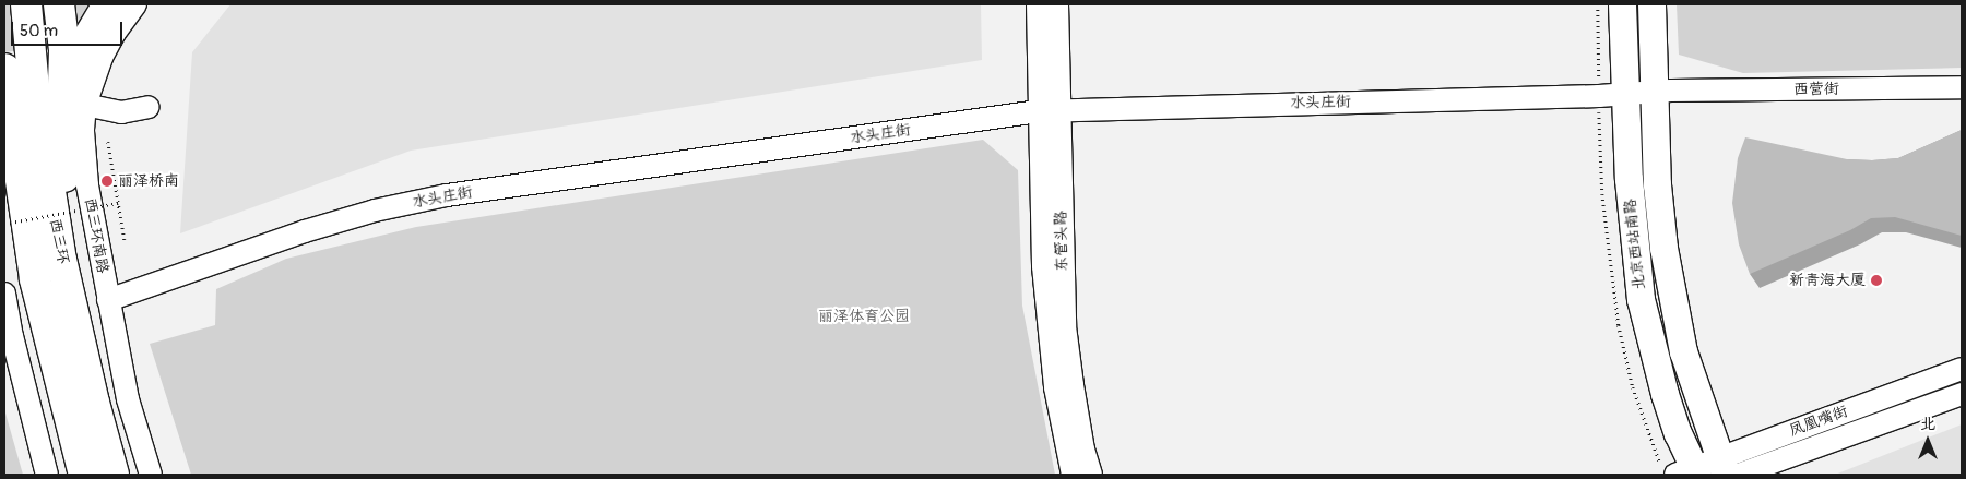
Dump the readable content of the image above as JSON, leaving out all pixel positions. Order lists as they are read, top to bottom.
{
  "streets": {
    "highway": ["西三环"],
    "main road": ["北京西站南路"],
    "street": [
      "西营街",
      "水头庄街",
      "西三环南路",
      "东管头路",
      "凤凰嘴街"
    ]
  },
  "crossings": [
    ["西营街", "水头庄街"],
    ["西营街", "北京西站南路"],
    ["水头庄街", "西三环南路"],
    ["水头庄街", "东管头路"],
    ["水头庄街", "北京西站南路"],
    ["北京西站南路", "凤凰嘴街"]
  ],
  "parks": ["丽泽体育公园"],
  "places": ["丽泽桥南", "新青海大厦"],
  "scale_bar": "50 m",
  "north": "top"
}
